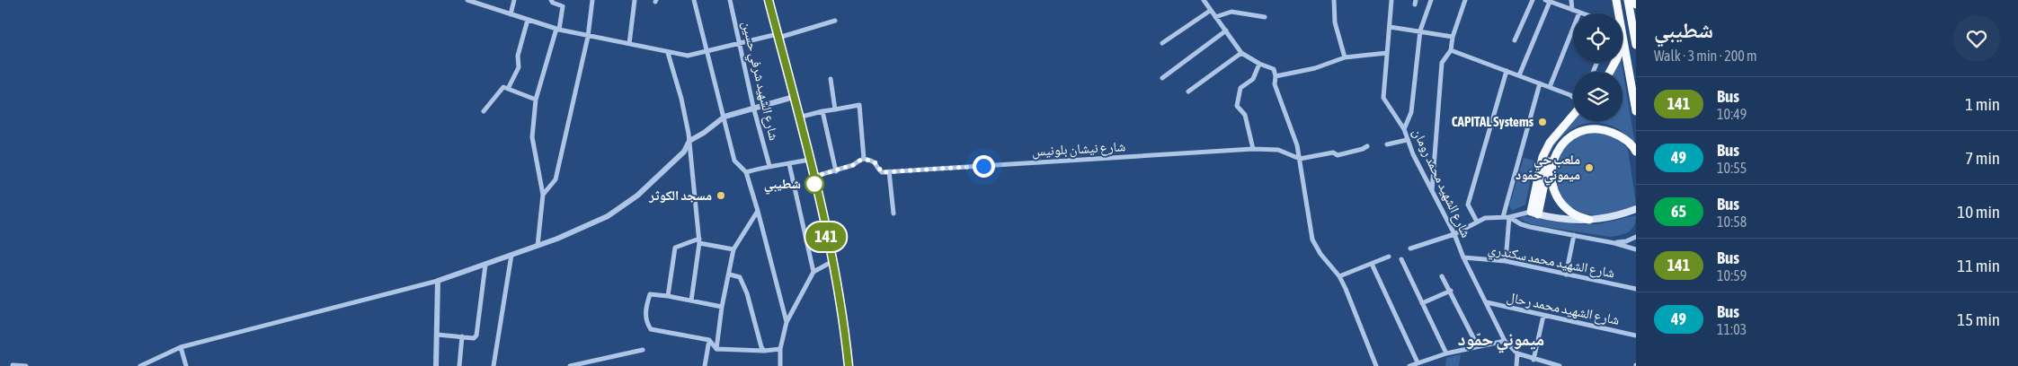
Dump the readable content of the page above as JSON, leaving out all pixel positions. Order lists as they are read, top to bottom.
{
  "streets": {
    "street": [
      "شارع الشهيد شرفي حسين",
      "شارع نيشان بلونيس",
      "شارع الشهيد محمد رومان",
      "شارع الشهيد محمد سكندري",
      "شارع الشهيد محمد رحال"
    ]
  },
  "crossings": [
    ["شارع الشهيد محمد رومان", "شارع الشهيد محمد سكندري"],
    ["شارع الشهيد محمد رومان", "شارع الشهيد محمد رحال"]
  ],
  "districts": ["ميموني حمّود"],
  "places": [
    "CAPITAL Systems",
    "ملعب حي ميموني حمّود",
    "شطيبي",
    "مسجد الكوثر"
  ],
  "lines": ["bus line 141"],
  "page": {
    "on_map": "141",
    "heading": ["شطيبي", "Walk · 3 min · 200 m"],
    "list": [
      {
        "mark": "141",
        "name": "Bus",
        "note": "10:49",
        "value": "1 min"
      },
      {
        "mark": "49",
        "name": "Bus",
        "note": "10:55",
        "value": "7 min"
      },
      {
        "mark": "65",
        "name": "Bus",
        "note": "10:58",
        "value": "10 min"
      },
      {
        "mark": "141",
        "name": "Bus",
        "note": "10:59",
        "value": "11 min"
      },
      {
        "mark": "49",
        "name": "Bus",
        "note": "11:03",
        "value": "15 min"
      }
    ]
  }
}
